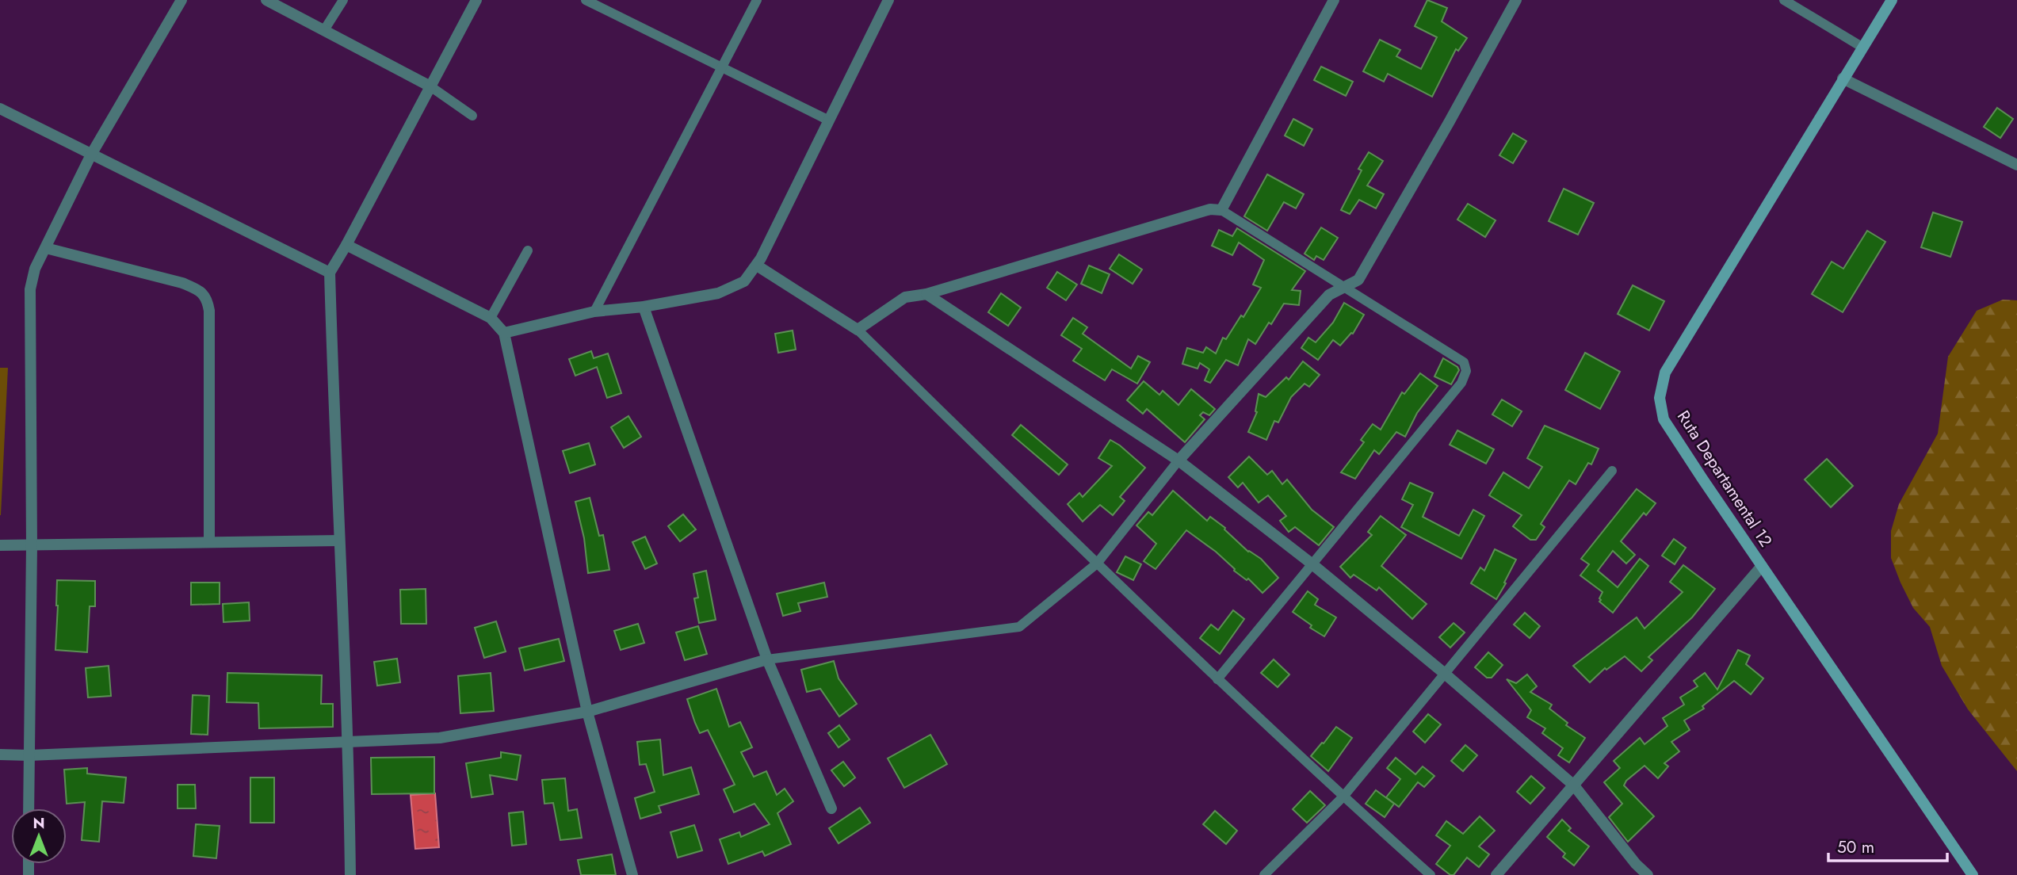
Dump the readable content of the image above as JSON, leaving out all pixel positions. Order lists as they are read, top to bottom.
{
  "streets": {
    "main road": ["Ruta Departamental 12"]
  },
  "scale_bar": "50 m",
  "north": "top"
}
